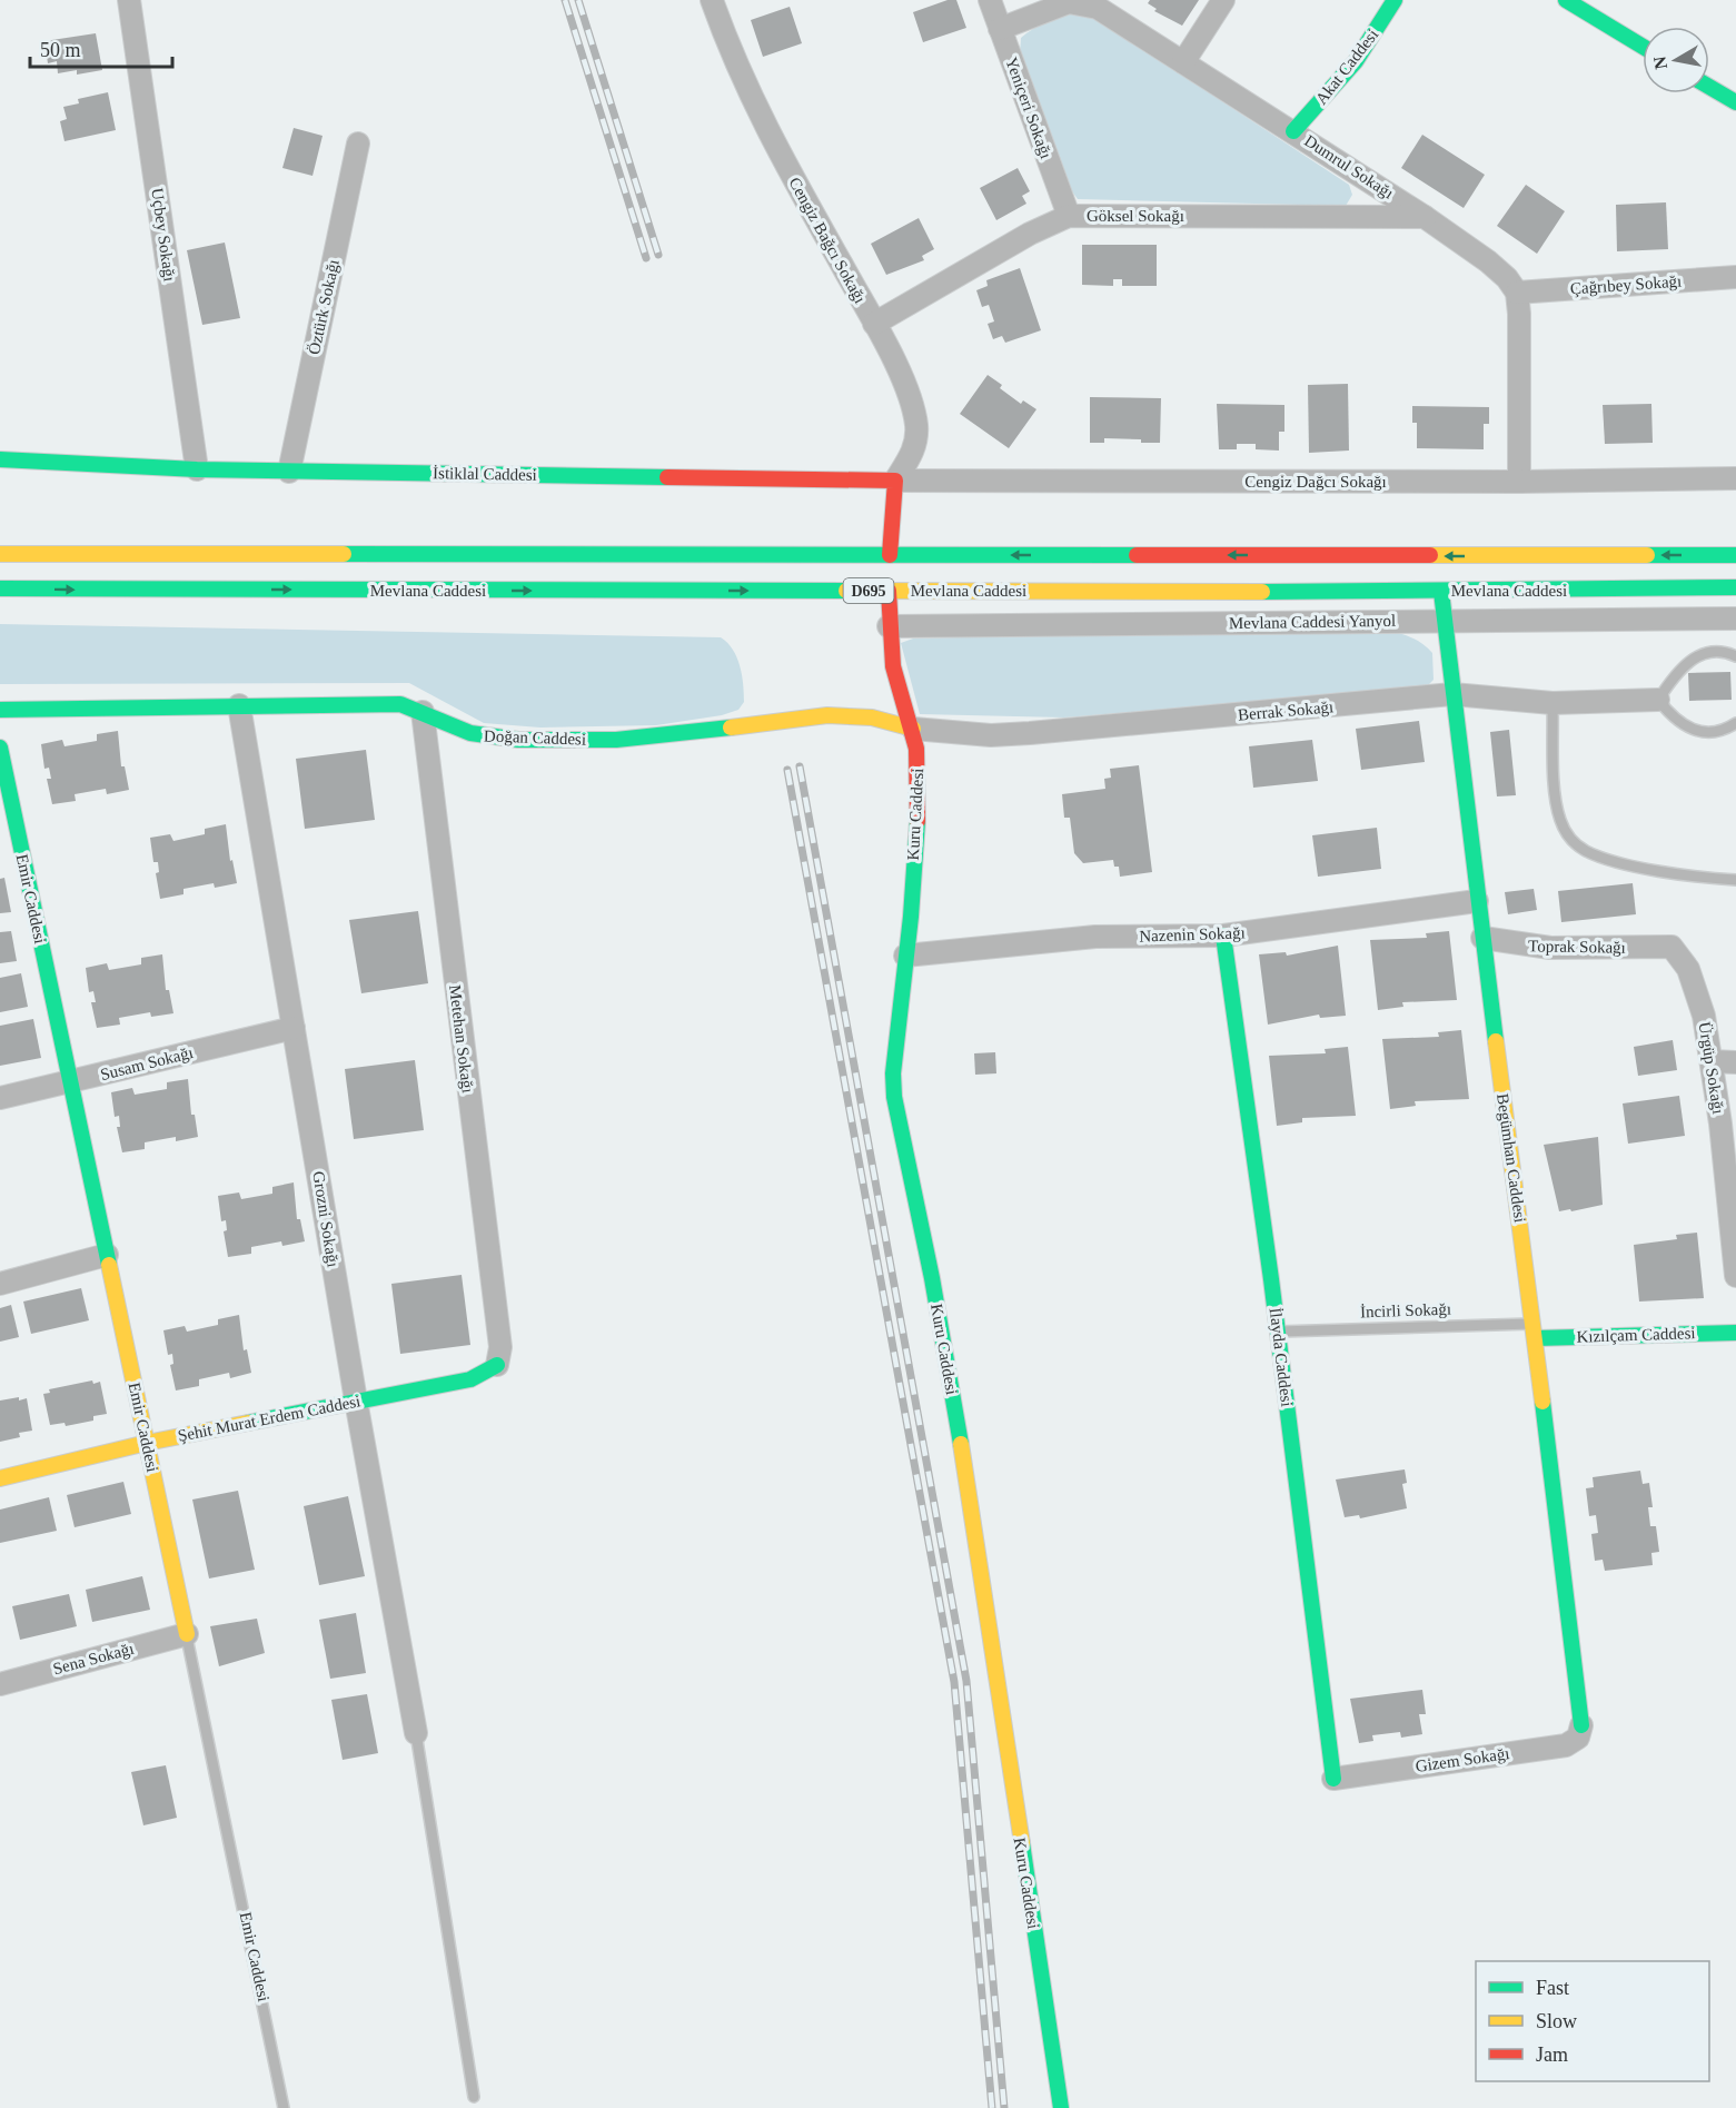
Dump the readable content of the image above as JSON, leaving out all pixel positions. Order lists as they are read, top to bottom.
{
  "streets": {
    "street": [
      "Akat Caddesi",
      "Yeniçeri Sokağı",
      "Dumrul Sokağı",
      "Göksel Sokağı",
      "Uçbey Sokağı",
      "Cengiz Bağcı Sokağı",
      "Çağrıbey Sokağı",
      "Öztürk Sokağı",
      "İstiklal Caddesi",
      "Cengiz Dağcı Sokağı",
      "Mevlana Caddesi",
      "D695",
      "Mevlana Caddesi Yanyol",
      "Berrak Sokağı",
      "Doğan Caddesi",
      "Kuru Caddesi",
      "Emir Caddesi",
      "Nazenin Sokağı",
      "Toprak Sokağı",
      "Metehan Sokağı",
      "Susam Sokağı",
      "Ürgüp Sokağı",
      "Begümhan Caddesi",
      "Grozni Sokağı",
      "Kızılçam Caddesi",
      "İlayda Caddesi",
      "Şehit Murat Erdem Caddesi",
      "Sena Sokağı",
      "Gizem Sokağı"
    ],
    "lane": ["İncirli Sokağı"]
  },
  "crossings": [
    ["Akat Caddesi", "Dumrul Sokağı"],
    ["Yeniçeri Sokağı", "Dumrul Sokağı"],
    ["Yeniçeri Sokağı", "Göksel Sokağı"],
    ["Dumrul Sokağı", "Göksel Sokağı"],
    ["Dumrul Sokağı", "Çağrıbey Sokağı"],
    ["Göksel Sokağı", "Cengiz Bağcı Sokağı"],
    ["Uçbey Sokağı", "İstiklal Caddesi"],
    ["Cengiz Bağcı Sokağı", "İstiklal Caddesi"],
    ["Cengiz Bağcı Sokağı", "Cengiz Dağcı Sokağı"],
    ["Öztürk Sokağı", "İstiklal Caddesi"],
    ["İstiklal Caddesi", "Cengiz Dağcı Sokağı"],
    ["Mevlana Caddesi", "Kuru Caddesi"],
    ["Mevlana Caddesi", "Begümhan Caddesi"],
    ["Mevlana Caddesi Yanyol", "Kuru Caddesi"],
    ["Mevlana Caddesi Yanyol", "Begümhan Caddesi"],
    ["Berrak Sokağı", "Doğan Caddesi"],
    ["Berrak Sokağı", "Kuru Caddesi"],
    ["Berrak Sokağı", "Begümhan Caddesi"],
    ["Doğan Caddesi", "Kuru Caddesi"],
    ["Doğan Caddesi", "Metehan Sokağı"],
    ["Doğan Caddesi", "Grozni Sokağı"],
    ["Kuru Caddesi", "Nazenin Sokağı"],
    ["Emir Caddesi", "Susam Sokağı"],
    ["Emir Caddesi", "Şehit Murat Erdem Caddesi"],
    ["Emir Caddesi", "Sena Sokağı"],
    ["Nazenin Sokağı", "Begümhan Caddesi"],
    ["Nazenin Sokağı", "İlayda Caddesi"],
    ["Toprak Sokağı", "Ürgüp Sokağı"],
    ["Toprak Sokağı", "Begümhan Caddesi"],
    ["Metehan Sokağı", "Şehit Murat Erdem Caddesi"],
    ["Susam Sokağı", "Grozni Sokağı"],
    ["Begümhan Caddesi", "İncirli Sokağı"],
    ["Begümhan Caddesi", "Kızılçam Caddesi"],
    ["Begümhan Caddesi", "Gizem Sokağı"],
    ["Grozni Sokağı", "Şehit Murat Erdem Caddesi"],
    ["İncirli Sokağı", "Kızılçam Caddesi"],
    ["İncirli Sokağı", "İlayda Caddesi"],
    ["İlayda Caddesi", "Gizem Sokağı"]
  ],
  "legend": ["Fast", "Slow", "Jam"],
  "scale_bar": "50 m",
  "north": "left"
}
